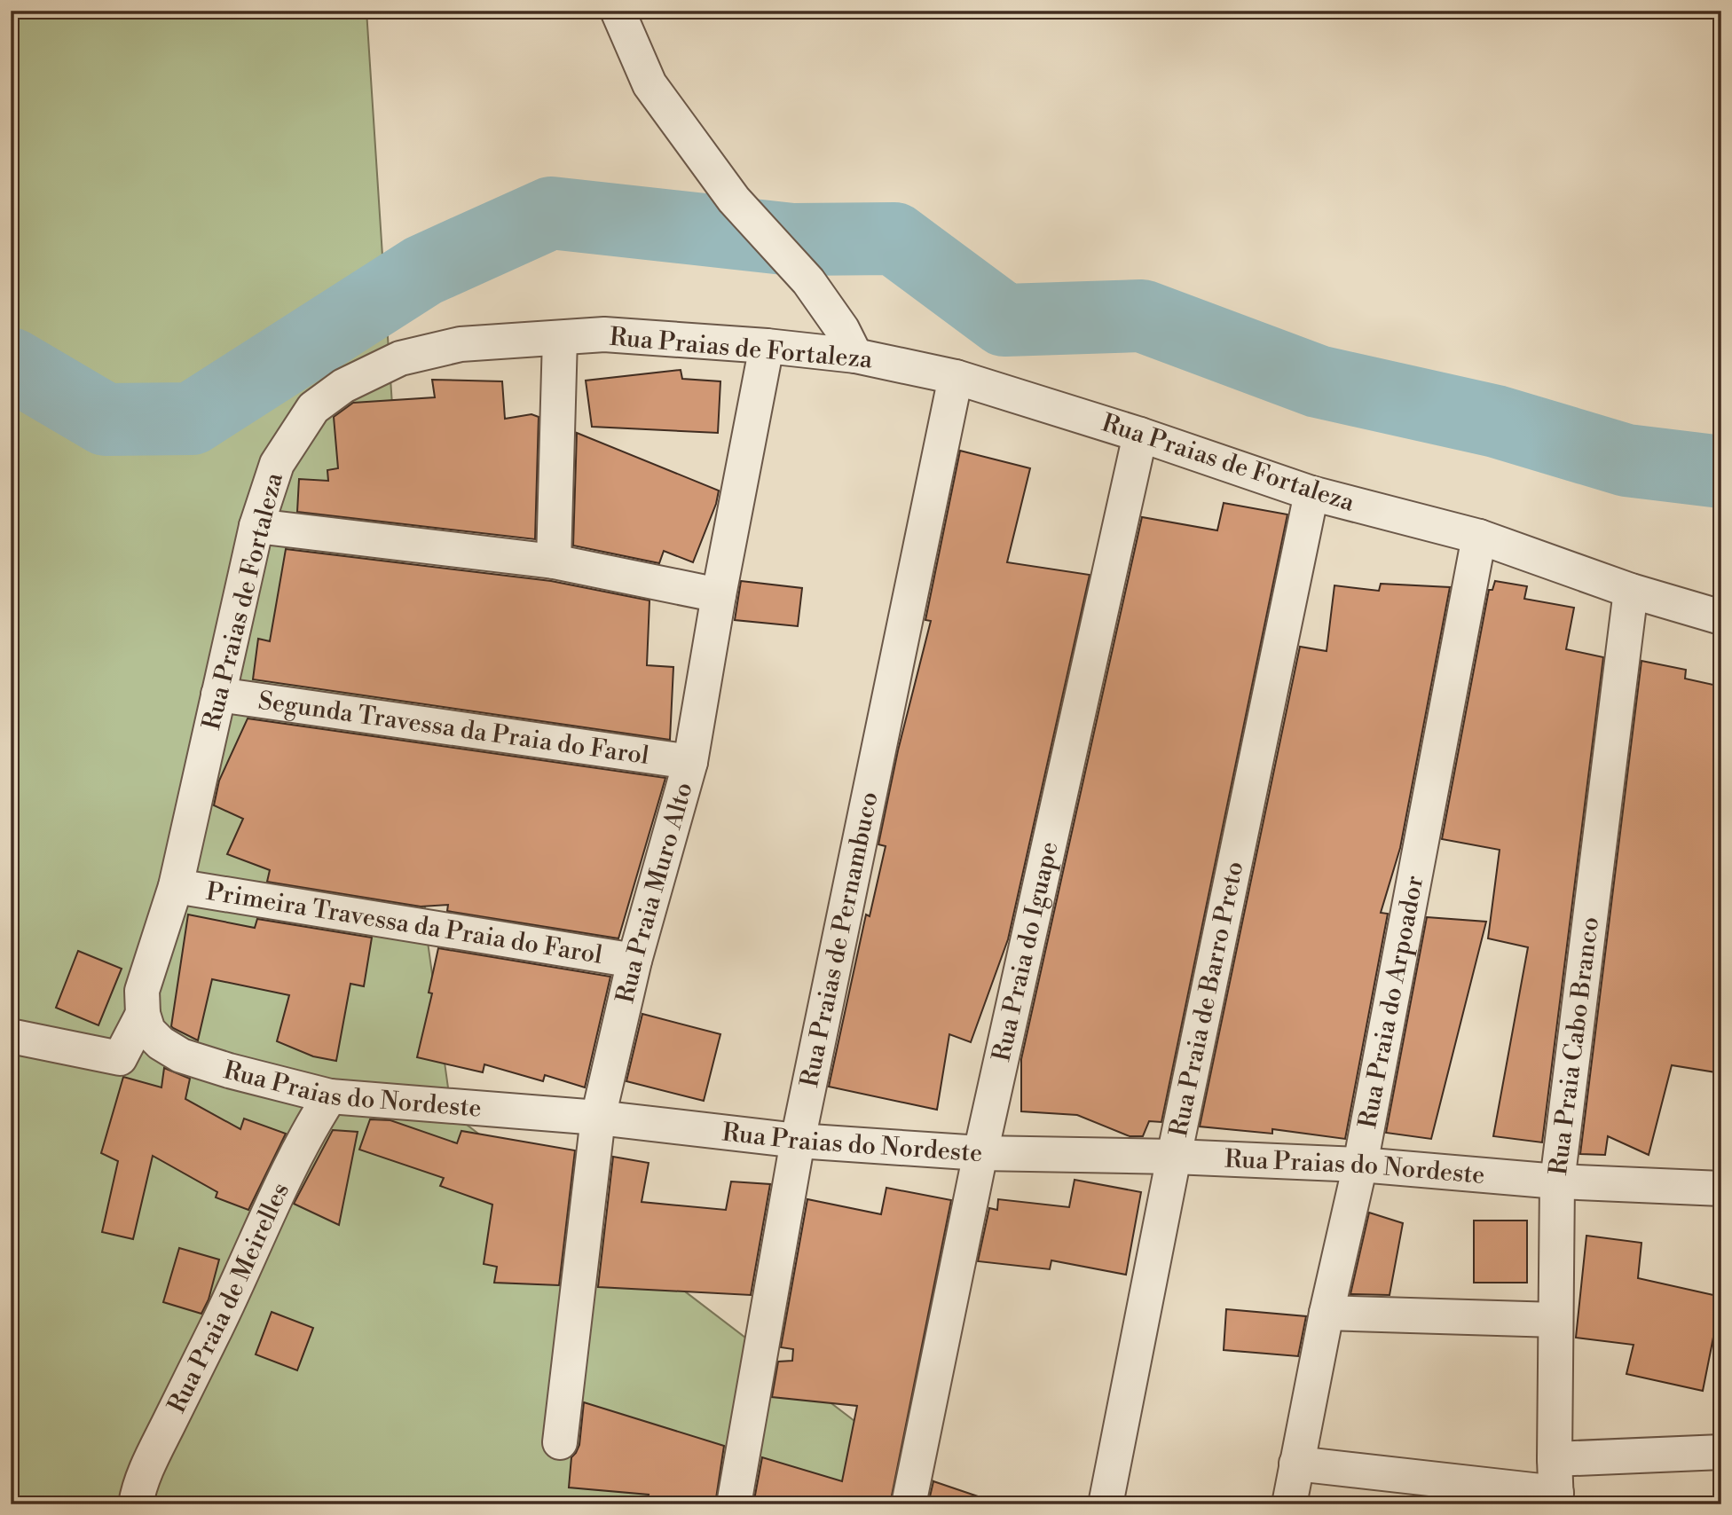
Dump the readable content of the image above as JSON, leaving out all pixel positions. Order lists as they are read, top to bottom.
{
  "streets": {
    "street": [
      "Rua Praias de Fortaleza",
      "Segunda Travessa da Praia do Farol",
      "Rua Praia Muro Alto",
      "Primeira Travessa da Praia do Farol",
      "Rua Praias de Pernambuco",
      "Rua Praia do Iguape",
      "Rua Praia de Barro Preto",
      "Rua Praia do Arpoador",
      "Rua Praia Cabo Branco",
      "Rua Praias do Nordeste",
      "Rua Praia de Meirelles"
    ]
  },
  "crossings": [
    ["Rua Praias de Fortaleza", "Segunda Travessa da Praia do Farol"],
    ["Rua Praias de Fortaleza", "Rua Praia Muro Alto"],
    ["Rua Praias de Fortaleza", "Primeira Travessa da Praia do Farol"],
    ["Rua Praias de Fortaleza", "Rua Praias de Pernambuco"],
    ["Rua Praias de Fortaleza", "Rua Praia do Iguape"],
    ["Rua Praias de Fortaleza", "Rua Praia de Barro Preto"],
    ["Rua Praias de Fortaleza", "Rua Praia do Arpoador"],
    ["Rua Praias de Fortaleza", "Rua Praia Cabo Branco"],
    ["Segunda Travessa da Praia do Farol", "Rua Praia Muro Alto"],
    ["Rua Praia Muro Alto", "Primeira Travessa da Praia do Farol"],
    ["Rua Praia Muro Alto", "Rua Praias do Nordeste"],
    ["Rua Praias de Pernambuco", "Rua Praias do Nordeste"],
    ["Rua Praia do Iguape", "Rua Praias do Nordeste"],
    ["Rua Praia de Barro Preto", "Rua Praias do Nordeste"],
    ["Rua Praia do Arpoador", "Rua Praias do Nordeste"],
    ["Rua Praia Cabo Branco", "Rua Praias do Nordeste"],
    ["Rua Praias do Nordeste", "Rua Praia de Meirelles"]
  ]
}
